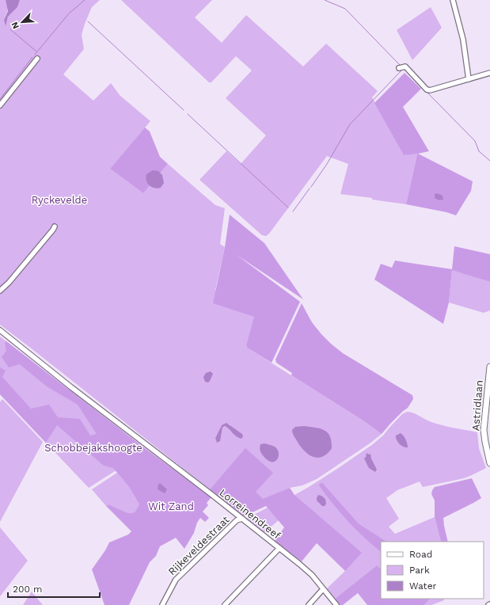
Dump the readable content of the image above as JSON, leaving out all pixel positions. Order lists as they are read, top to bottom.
{
  "streets": {
    "main road": ["Astridlaan"],
    "street": ["Lorreinendreef", "Rijkeveldestraat"]
  },
  "crossings": [
    ["Lorreinendreef", "Rijkeveldestraat"]
  ],
  "parks": ["Ryckevelde", "Schobbejakshoogte", "Wit Zand"],
  "legend": ["Road", "Park", "Water"],
  "scale_bar": "200 m",
  "north": "bottom left"
}
